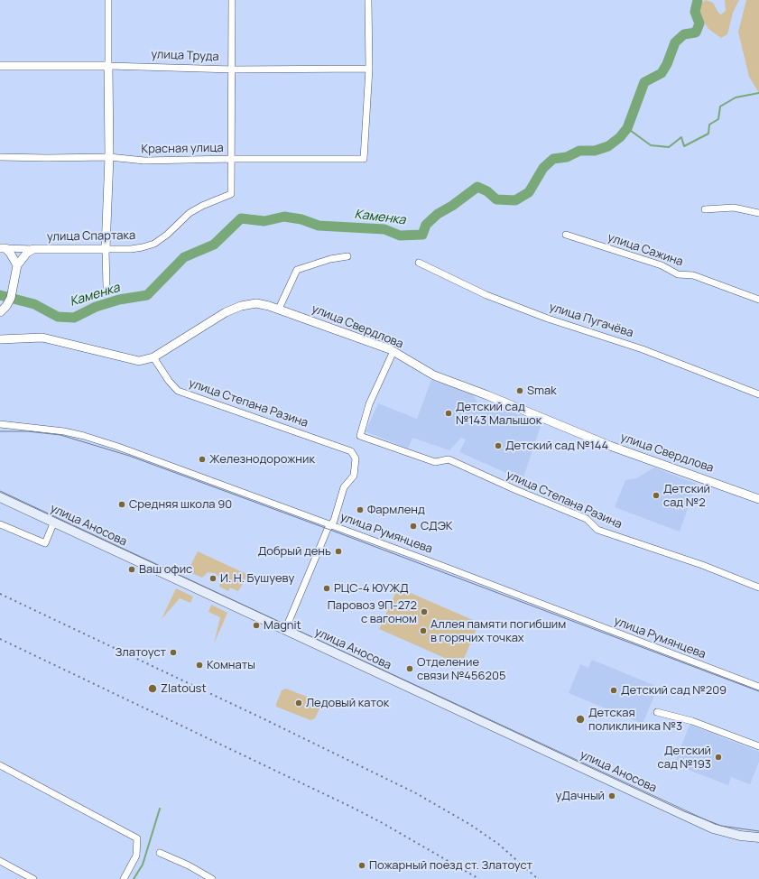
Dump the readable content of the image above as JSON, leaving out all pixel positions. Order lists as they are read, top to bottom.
{
  "streets": {
    "main road": ["улица Аносова"],
    "street": [
      "улица Труда",
      "Красная улица",
      "улица Спартака",
      "улица Сажина",
      "улица Пугачёва",
      "улица Свердлова",
      "улица Степана Разина",
      "улица Румянцева"
    ]
  },
  "crossings": [
    ["улица Труда", "Красная улица"],
    ["Красная улица", "улица Спартака"],
    ["улица Свердлова", "улица Степана Разина"],
    ["улица Степана Разина", "улица Румянцева"]
  ],
  "water": ["Каменка"],
  "places": [
    "Smak",
    "Детский сад №143 Малышок",
    "Детский сад №144",
    "Железнодорожник",
    "Детский сад №2",
    "Средняя школа 90",
    "Фармленд",
    "СДЭК",
    "Добрый день",
    "Ваш офис",
    "И. Н. Бушуеву",
    "РЦС-4 ЮУЖД",
    "Паровоз 9П-272 с вагоном",
    "Magnit",
    "Аллея памяти погибшим в горячих точках",
    "Златоуст",
    "Комнаты",
    "Отделение связи №456205",
    "Zlatoust",
    "Детский сад №209",
    "Ледовый каток",
    "Детская поликлиника №3",
    "Детский сад №193",
    "уДачный",
    "Пожарный поезд ст. Златоуст"
  ]
}
